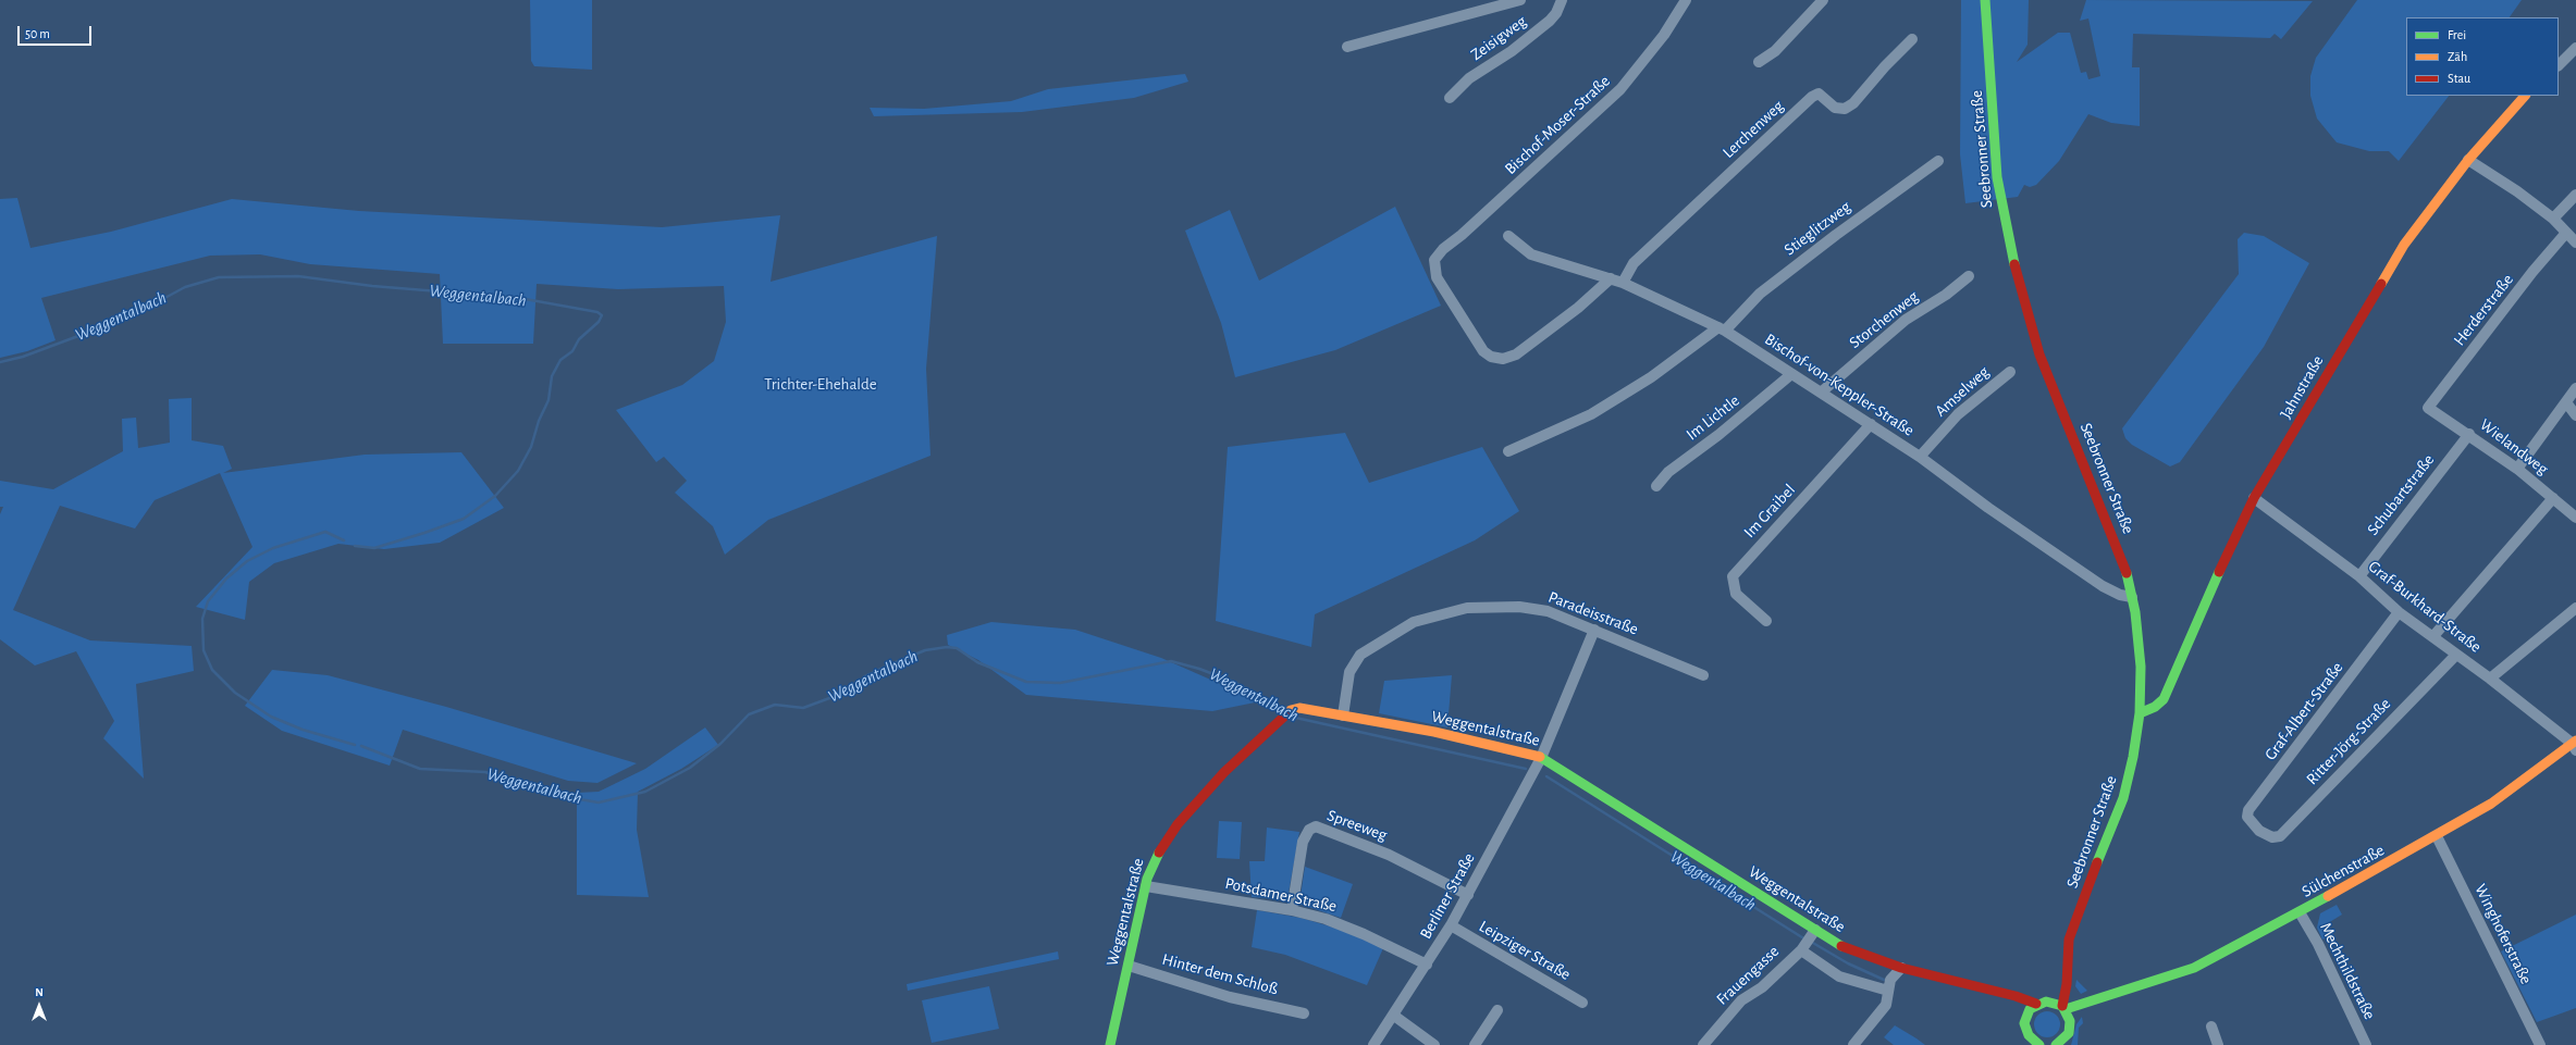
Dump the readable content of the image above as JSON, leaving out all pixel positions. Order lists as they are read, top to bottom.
{
  "streets": {
    "street": [
      "Zeisigweg",
      "Bischof-Moser-Straße",
      "Lerchenweg",
      "Seebronner Straße",
      "Stieglitzweg",
      "Herderstraße",
      "Storchenweg",
      "Bischof-von-Keppler-Straße",
      "Jahnstraße",
      "Amselweg",
      "Im Lichtle",
      "Wielandweg",
      "Schubartstraße",
      "Im Graibel",
      "Graf-Burkhard-Straße",
      "Paradeisstraße",
      "Graf-Albert-Straße",
      "Weggentalstraße",
      "Ritter-Jörg-Straße",
      "Spreeweg",
      "Sülchenstraße",
      "Potsdamer Straße",
      "Berliner Straße",
      "Winghoferstraße",
      "Leipziger Straße",
      "Mechthildstraße",
      "Hinter dem Schloß",
      "Frauengasse"
    ]
  },
  "crossings": [
    ["Bischof-Moser-Straße", "Bischof-von-Keppler-Straße"],
    ["Lerchenweg", "Bischof-von-Keppler-Straße"],
    ["Seebronner Straße", "Bischof-von-Keppler-Straße"],
    ["Seebronner Straße", "Jahnstraße"],
    ["Seebronner Straße", "Sülchenstraße"],
    ["Stieglitzweg", "Bischof-von-Keppler-Straße"],
    ["Herderstraße", "Wielandweg"],
    ["Storchenweg", "Bischof-von-Keppler-Straße"],
    ["Bischof-von-Keppler-Straße", "Amselweg"],
    ["Bischof-von-Keppler-Straße", "Im Lichtle"],
    ["Bischof-von-Keppler-Straße", "Im Graibel"],
    ["Jahnstraße", "Graf-Burkhard-Straße"],
    ["Wielandweg", "Schubartstraße"],
    ["Schubartstraße", "Graf-Burkhard-Straße"],
    ["Graf-Burkhard-Straße", "Graf-Albert-Straße"],
    ["Graf-Burkhard-Straße", "Ritter-Jörg-Straße"],
    ["Graf-Burkhard-Straße", "Sülchenstraße"],
    ["Paradeisstraße", "Weggentalstraße"],
    ["Paradeisstraße", "Berliner Straße"],
    ["Graf-Albert-Straße", "Ritter-Jörg-Straße"],
    ["Weggentalstraße", "Potsdamer Straße"],
    ["Weggentalstraße", "Berliner Straße"],
    ["Weggentalstraße", "Hinter dem Schloß"],
    ["Weggentalstraße", "Frauengasse"],
    ["Spreeweg", "Potsdamer Straße"],
    ["Spreeweg", "Berliner Straße"],
    ["Sülchenstraße", "Winghoferstraße"],
    ["Sülchenstraße", "Mechthildstraße"],
    ["Potsdamer Straße", "Berliner Straße"],
    ["Berliner Straße", "Leipziger Straße"]
  ],
  "water": ["Weggentalbach"],
  "parks": ["Trichter-Ehehalde"],
  "legend": ["Frei", "Zäh", "Stau"],
  "scale_bar": "50 m",
  "north": "top"
}
